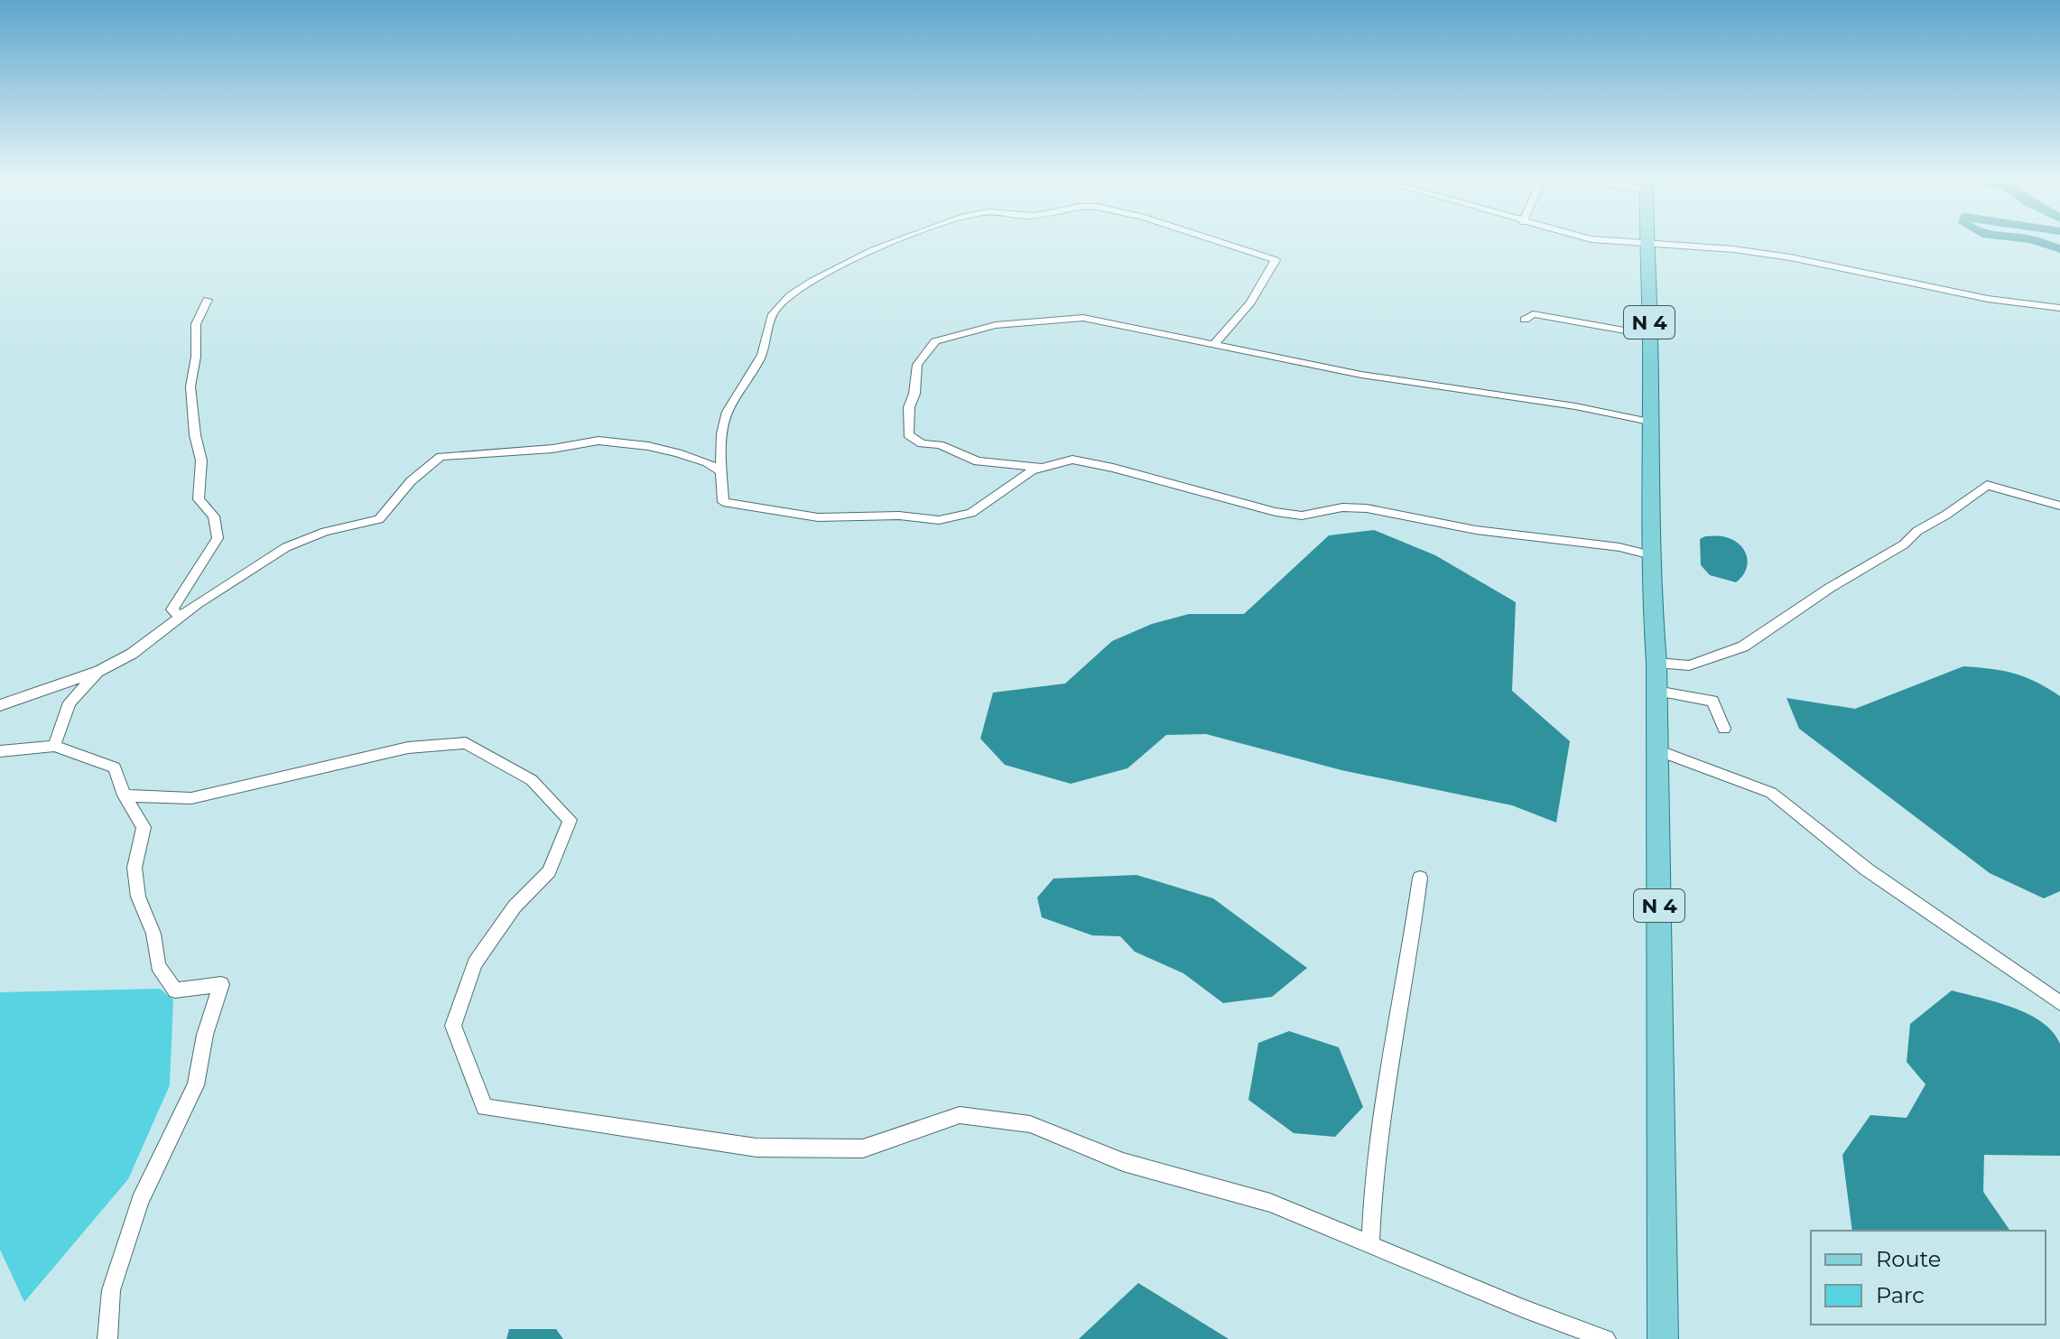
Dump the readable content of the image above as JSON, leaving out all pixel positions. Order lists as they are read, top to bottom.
{
  "streets": {
    "main road": ["N 4"]
  },
  "legend": ["Route", "Parc"]
}
